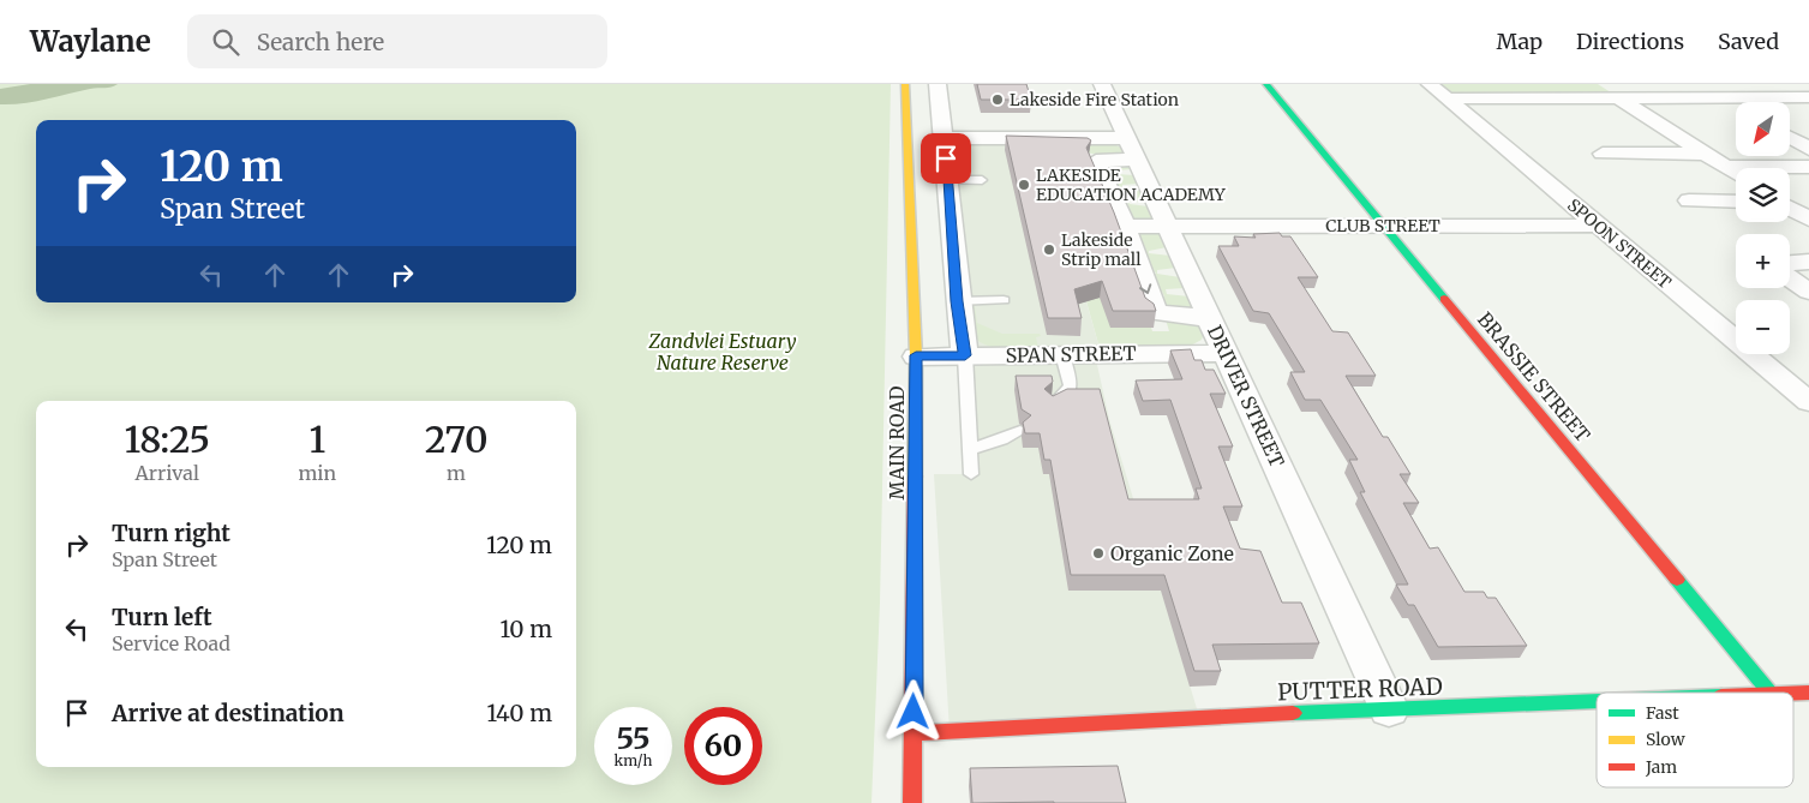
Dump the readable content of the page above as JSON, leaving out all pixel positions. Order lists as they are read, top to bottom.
{
  "streets": {
    "street": [
      "CLUB STREET",
      "SPOON STREET",
      "SPAN STREET",
      "BRASSIE STREET",
      "DRIVER STREET",
      "MAIN ROAD",
      "PUTTER ROAD"
    ]
  },
  "crossings": [
    ["CLUB STREET", "SPOON STREET"],
    ["CLUB STREET", "BRASSIE STREET"],
    ["CLUB STREET", "DRIVER STREET"],
    ["SPAN STREET", "DRIVER STREET"],
    ["SPAN STREET", "MAIN ROAD"],
    ["DRIVER STREET", "PUTTER ROAD"],
    ["MAIN ROAD", "PUTTER ROAD"]
  ],
  "parks": ["Zandvlei Estuary Nature Reserve"],
  "places": [
    "Lakeside Fire Station",
    "LAKESIDE EDUCATION ACADEMY",
    "Lakeside Strip mall",
    "Organic Zone"
  ],
  "legend": ["Fast", "Slow", "Jam"],
  "north": "bottom left",
  "page": {
    "header": "Waylane",
    "search": "Search here",
    "nav": ["Map", "Directions", "Saved"],
    "map_buttons": ["+", "−"],
    "turn": ["120 m", "Span Street"],
    "eta": [
      "18:25",
      "Arrival",
      "1",
      "min",
      "270",
      "m"
    ],
    "list": [
      {
        "name": "Turn right",
        "note": "Span Street",
        "value": "120 m"
      },
      {
        "name": "Turn left",
        "note": "Service Road",
        "value": "10 m"
      },
      {
        "name": "Arrive at destination",
        "value": "140 m"
      }
    ],
    "speed": "55 km/h",
    "limit": "60"
  }
}
